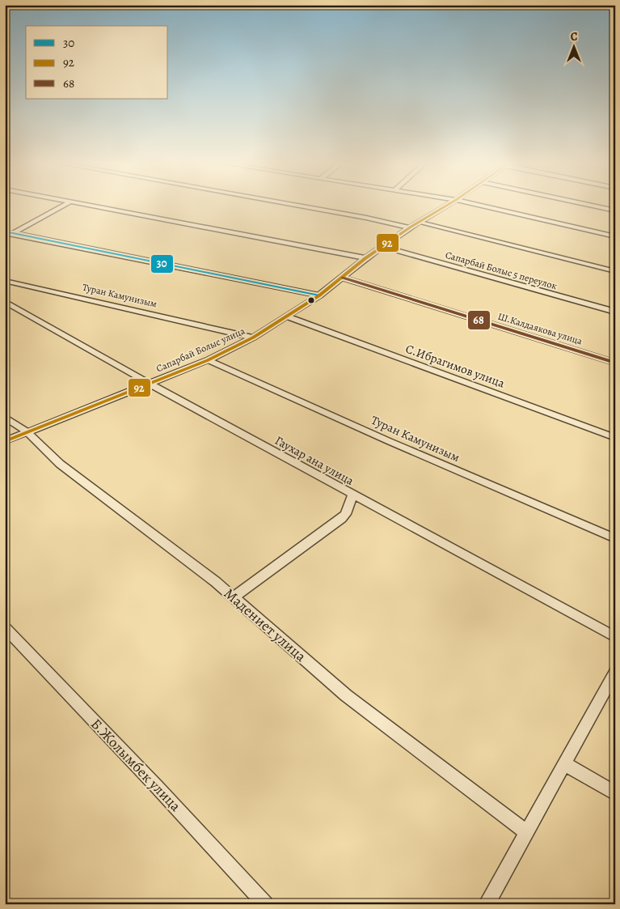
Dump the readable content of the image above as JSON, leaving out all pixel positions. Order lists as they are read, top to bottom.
{
  "streets": {
    "street": [
      "Сапарбай Болыс 5 переулок",
      "Туран Камунизым",
      "Ш.Калдаякова улица",
      "Сапарбай Болыс улица",
      "С.Ибрагимов улица",
      "Гаухар ана улица",
      "Мадениет улица",
      "Б.Жолымбек улица"
    ]
  },
  "crossings": [
    ["Сапарбай Болыс 5 переулок", "Сапарбай Болыс улица"],
    ["Туран Камунизым", "Сапарбай Болыс улица"],
    ["Ш.Калдаякова улица", "Сапарбай Болыс улица"],
    ["Сапарбай Болыс улица", "С.Ибрагимов улица"],
    ["Сапарбай Болыс улица", "Гаухар ана улица"],
    ["Сапарбай Болыс улица", "Мадениет улица"]
  ],
  "lines": ["transit line 92", "transit line 30", "transit line 68"],
  "legend": ["30", "92", "68"],
  "north": "top"
}
